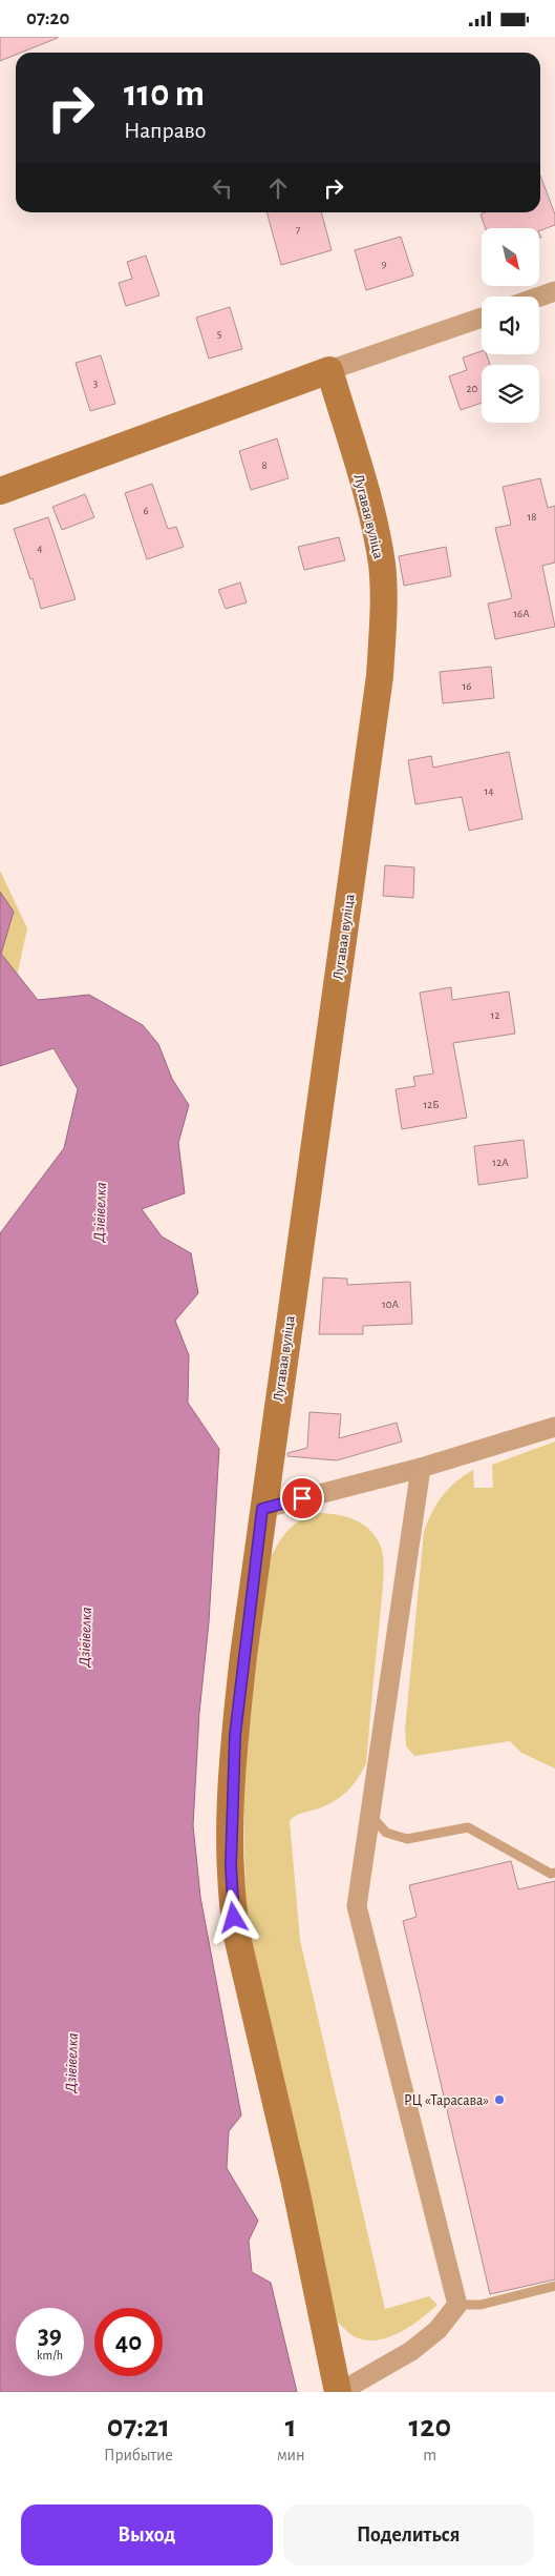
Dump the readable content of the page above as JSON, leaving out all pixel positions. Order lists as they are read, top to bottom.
{
  "streets": {
    "street": ["Лугавая вуліца"]
  },
  "water": ["Дзівівелка"],
  "places": ["РЦ «Тарасава»"],
  "house_numbers": [
    "7",
    "9",
    "5",
    "3",
    "20",
    "8",
    "6",
    "18",
    "4",
    "16А",
    "16",
    "14",
    "12",
    "12Б",
    "12А",
    "10А"
  ],
  "north": "bottom right",
  "page": {
    "status": "07:20",
    "turn": ["110 m", "Направо"],
    "speed": "39 km/h",
    "limit": "40",
    "eta": [
      "07:21",
      "Прибытие",
      "1",
      "мин",
      "120",
      "m"
    ],
    "buttons": ["Выход", "Поделиться"]
  }
}
